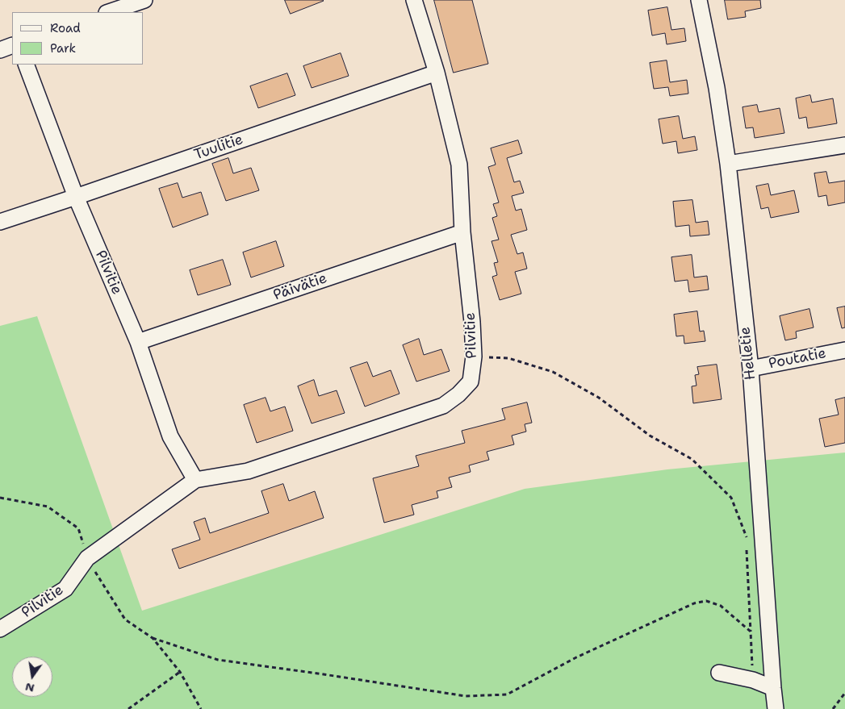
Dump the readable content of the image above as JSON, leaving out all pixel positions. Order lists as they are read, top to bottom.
{
  "streets": {
    "street": [
      "Tuulitie",
      "Pilvitie",
      "Päivätie",
      "Helletie",
      "Poutatie"
    ]
  },
  "crossings": [
    ["Tuulitie", "Pilvitie"],
    ["Pilvitie", "Päivätie"],
    ["Helletie", "Poutatie"]
  ],
  "legend": ["Road", "Park"],
  "north": "bottom"
}
